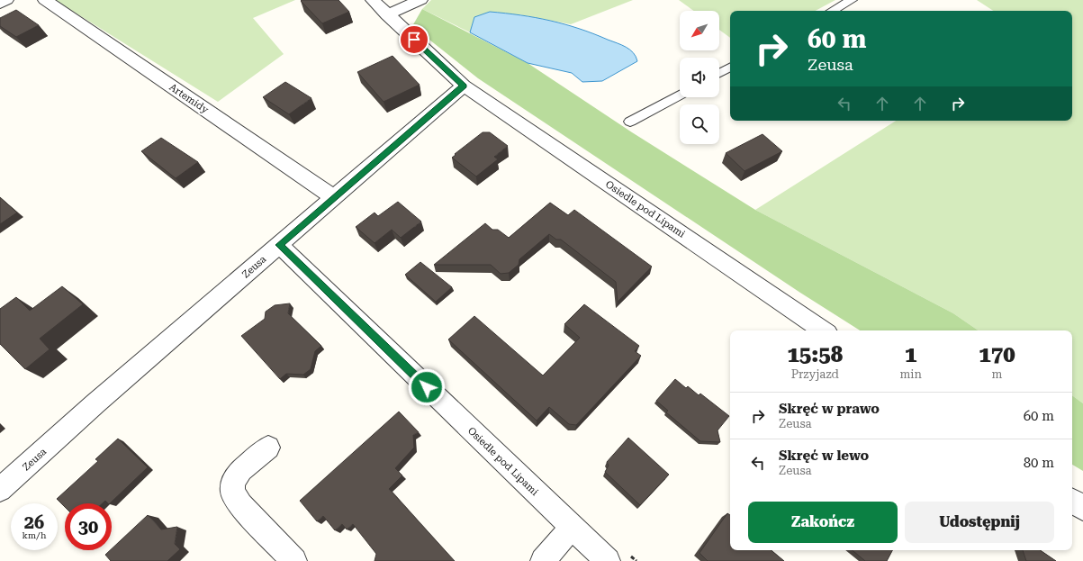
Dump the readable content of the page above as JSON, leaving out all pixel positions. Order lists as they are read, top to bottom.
{
  "streets": {
    "street": ["Artemidy", "Osiedle pod Lipami", "Zeusa"]
  },
  "crossings": [
    ["Artemidy", "Zeusa"],
    ["Osiedle pod Lipami", "Zeusa"]
  ],
  "north": "bottom left",
  "page": {
    "turn": ["60 m", "Zeusa"],
    "eta": [
      "15:58",
      "Przyjazd",
      "1",
      "min",
      "170",
      "m"
    ],
    "list": [
      {
        "name": "Skręć w prawo",
        "note": "Zeusa",
        "value": "60 m"
      },
      {
        "name": "Skręć w lewo",
        "note": "Zeusa",
        "value": "80 m"
      }
    ],
    "buttons": ["Zakończ", "Udostępnij"],
    "speed": "26 km/h",
    "limit": "30"
  }
}
